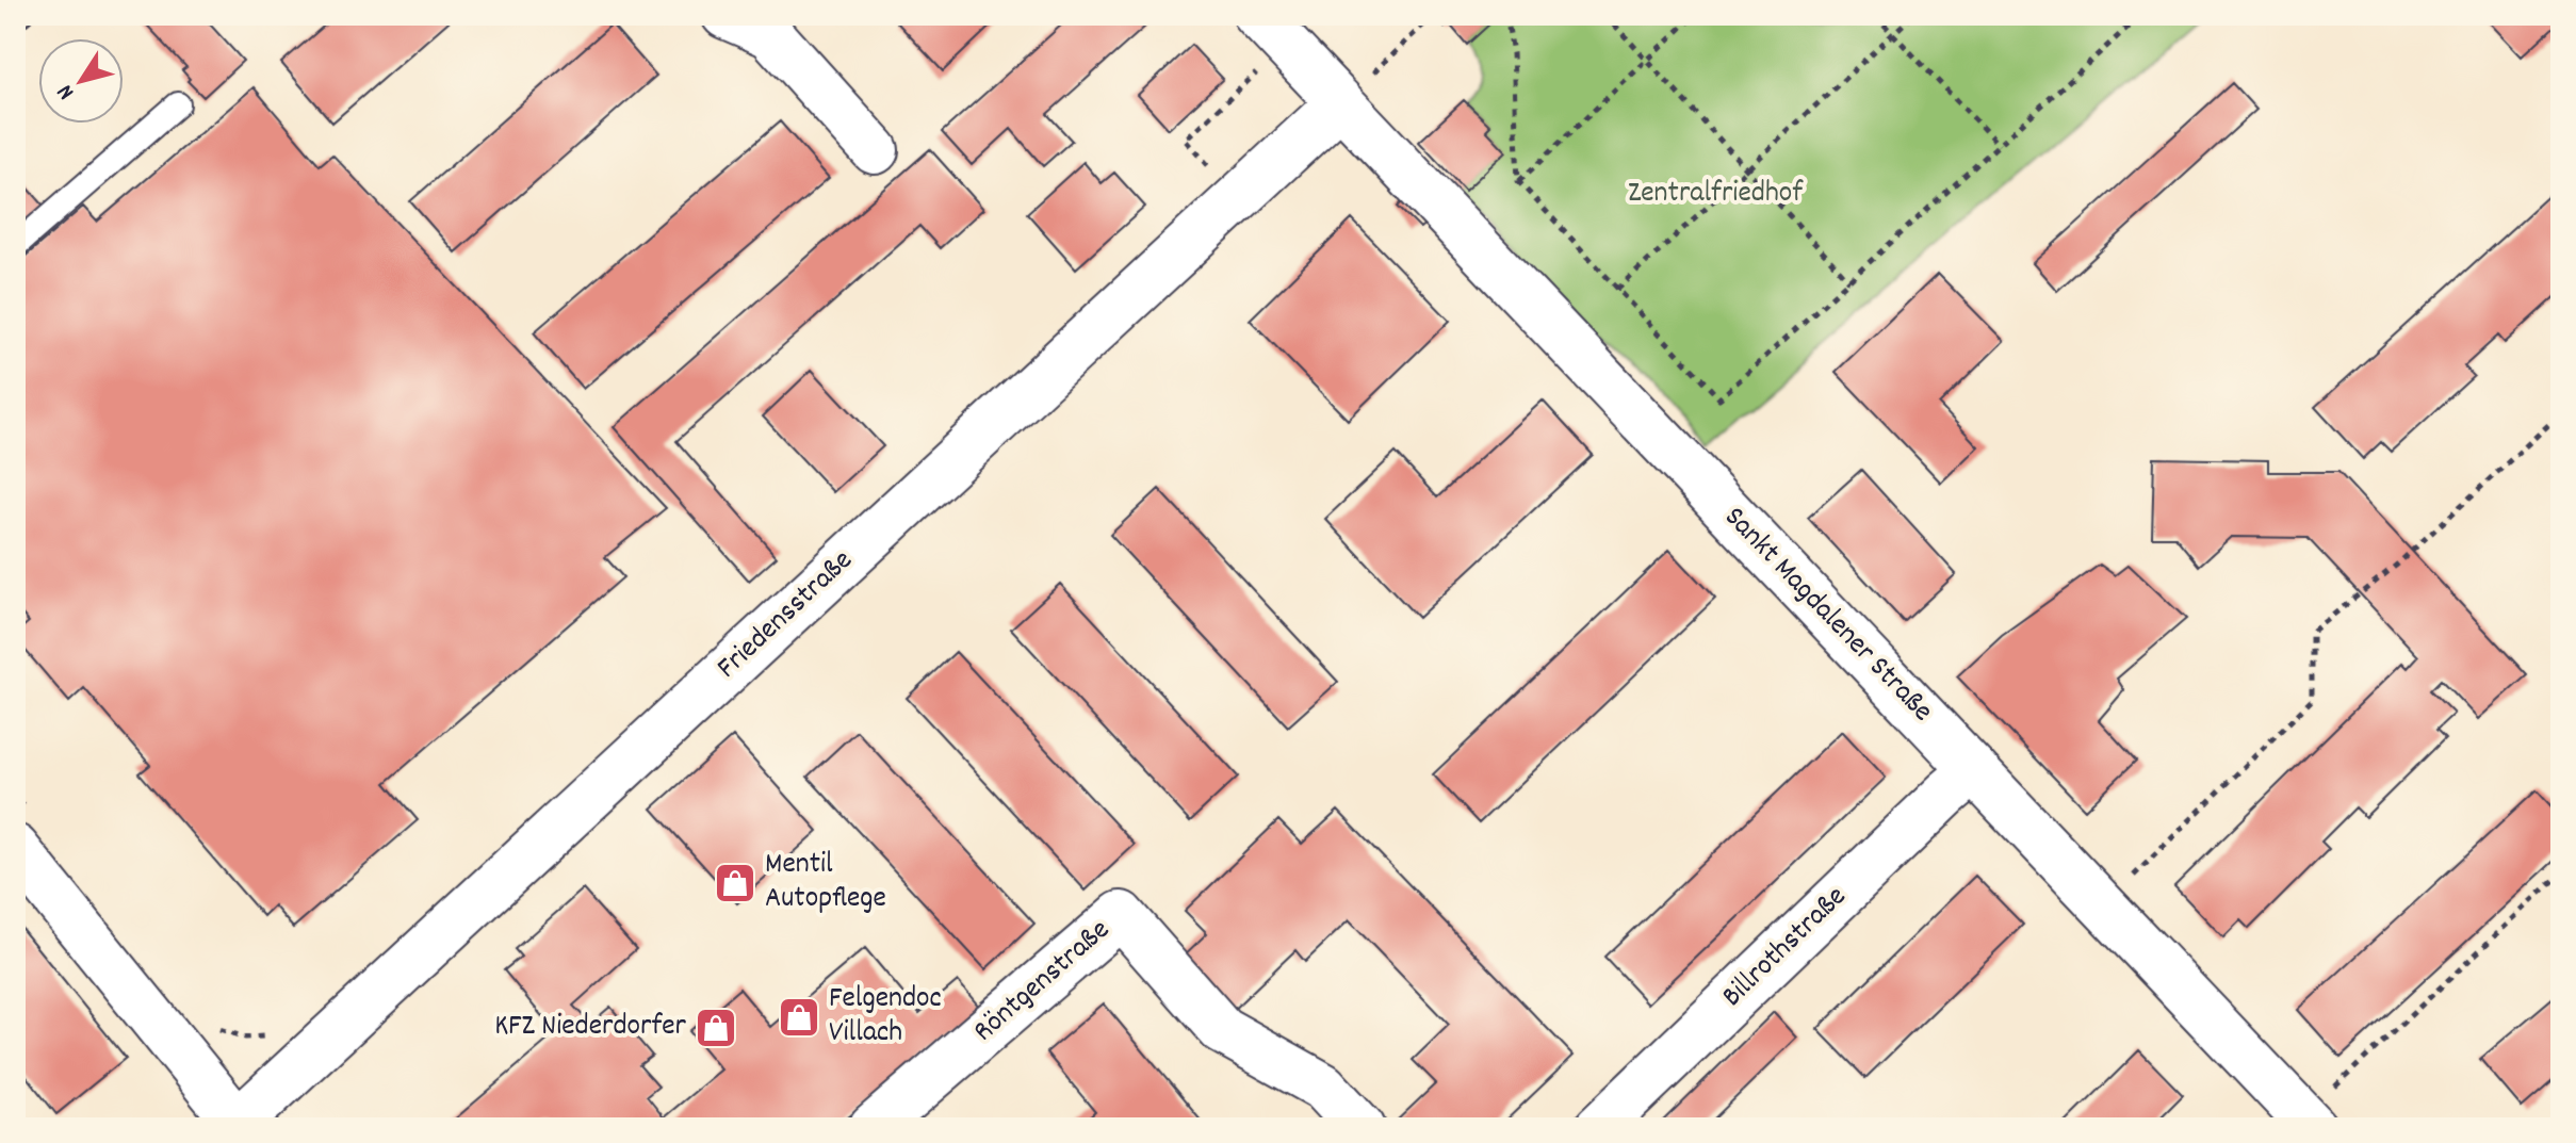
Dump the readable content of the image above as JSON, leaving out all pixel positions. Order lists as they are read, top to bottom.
{
  "streets": {
    "street": [
      "Friedensstraße",
      "Sankt Magdalener Straße",
      "Billrothstraße",
      "Röntgenstraße"
    ]
  },
  "crossings": [
    ["Friedensstraße", "Sankt Magdalener Straße"],
    ["Sankt Magdalener Straße", "Billrothstraße"]
  ],
  "parks": ["Zentralfriedhof"],
  "places": {
    "shop": ["Mentil Autopflege", "Felgendoc Villach", "KFZ Niederdorfer"]
  },
  "north": "bottom left"
}
